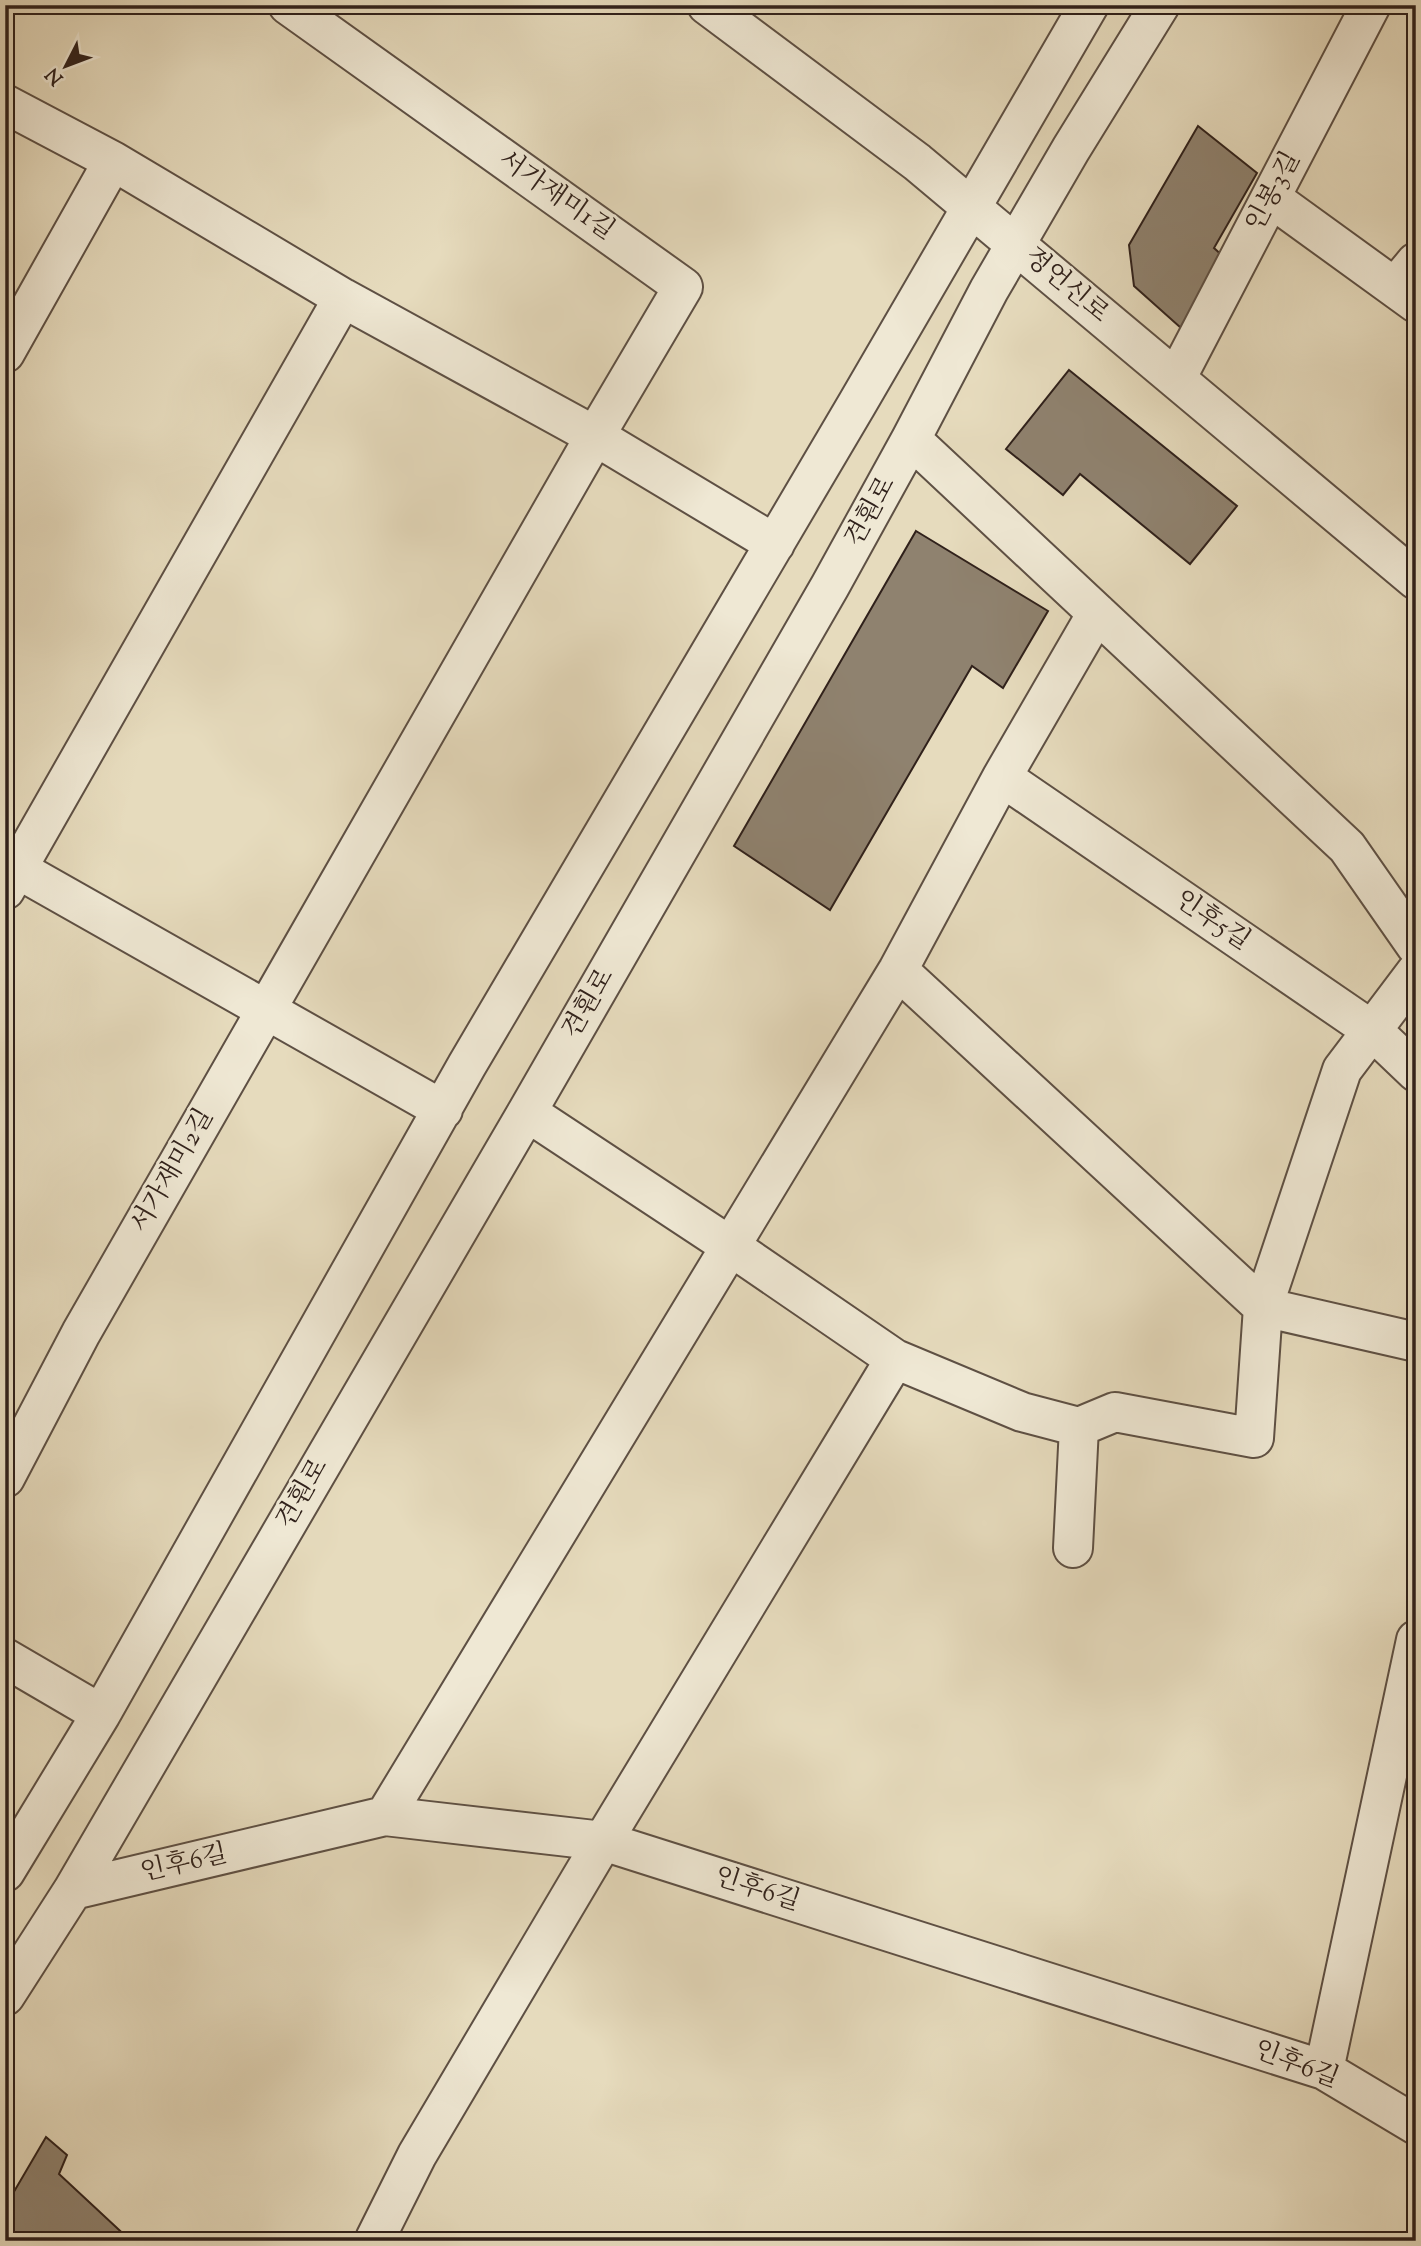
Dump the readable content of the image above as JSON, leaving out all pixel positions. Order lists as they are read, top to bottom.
{
  "streets": {
    "street": [
      "인봉3길",
      "서가재미1길",
      "정언신로",
      "견훤로",
      "인후5길",
      "서가재미2길",
      "인후6길"
    ]
  },
  "crossings": [
    ["인봉3길", "정언신로"],
    ["서가재미1길", "서가재미2길"],
    ["정언신로", "견훤로"],
    ["견훤로", "인후6길"]
  ],
  "north": "bottom left"
}
